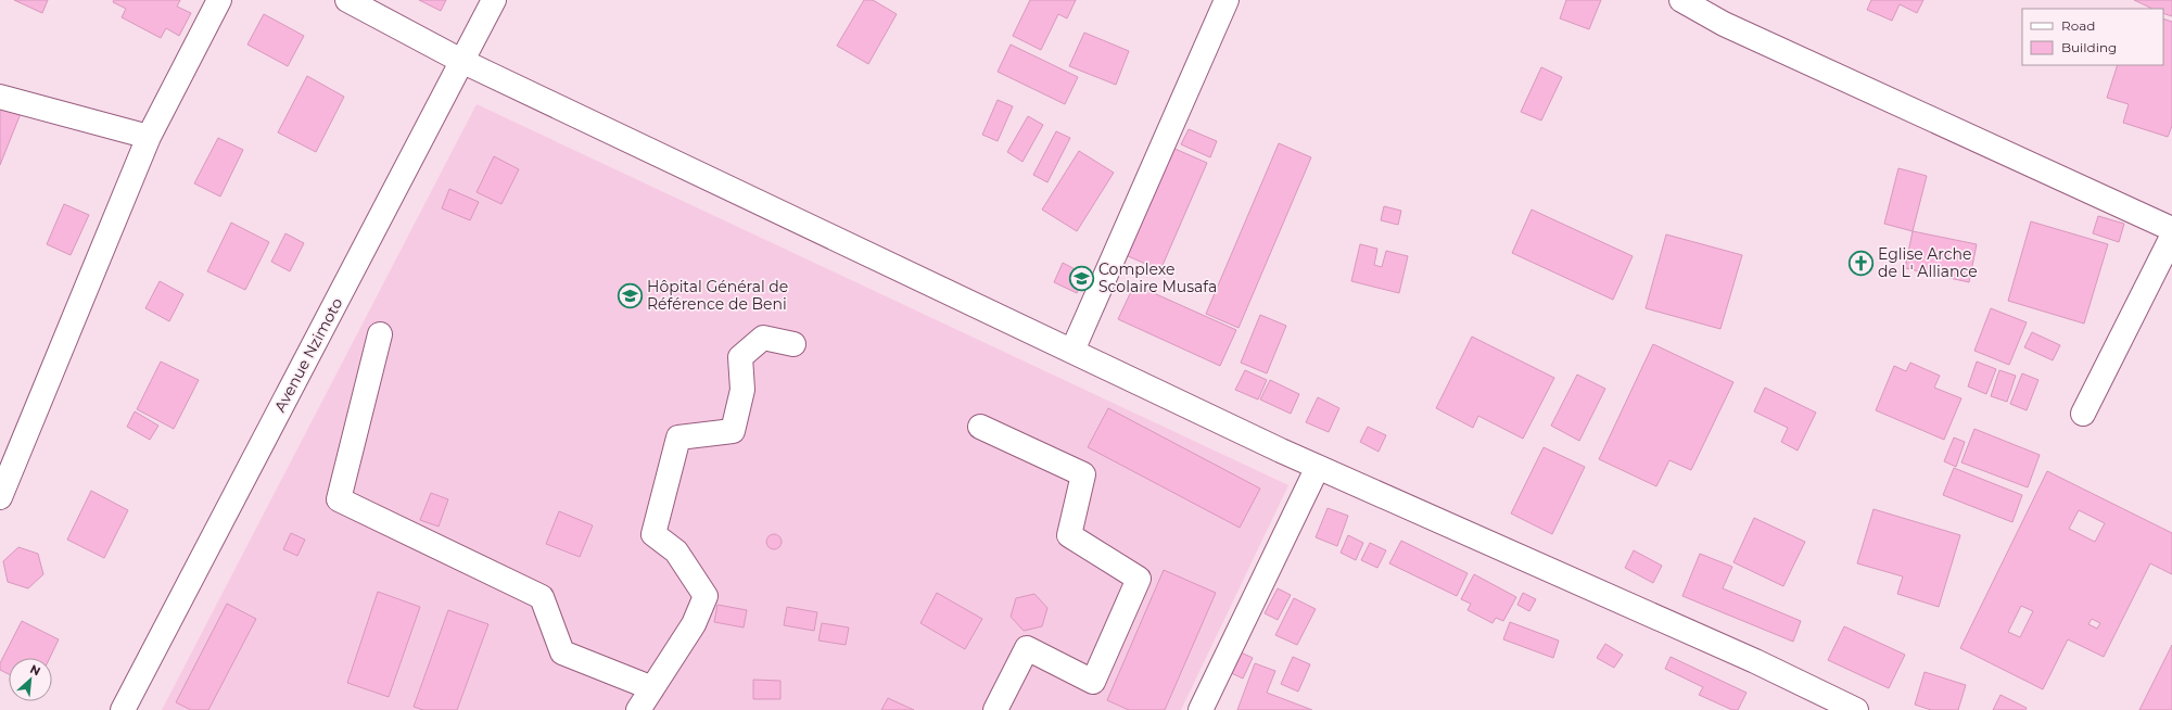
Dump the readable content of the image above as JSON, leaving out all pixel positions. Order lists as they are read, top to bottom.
{
  "streets": {
    "street": ["Avenue Nzimoto"]
  },
  "places": {
    "church": ["Eglise Arche de L' Alliance"],
    "school or university": ["Complexe Scolaire Musafa", "Hôpital Général de Référence de Beni"]
  },
  "legend": ["Road", "Building"],
  "north": "top right"
}
